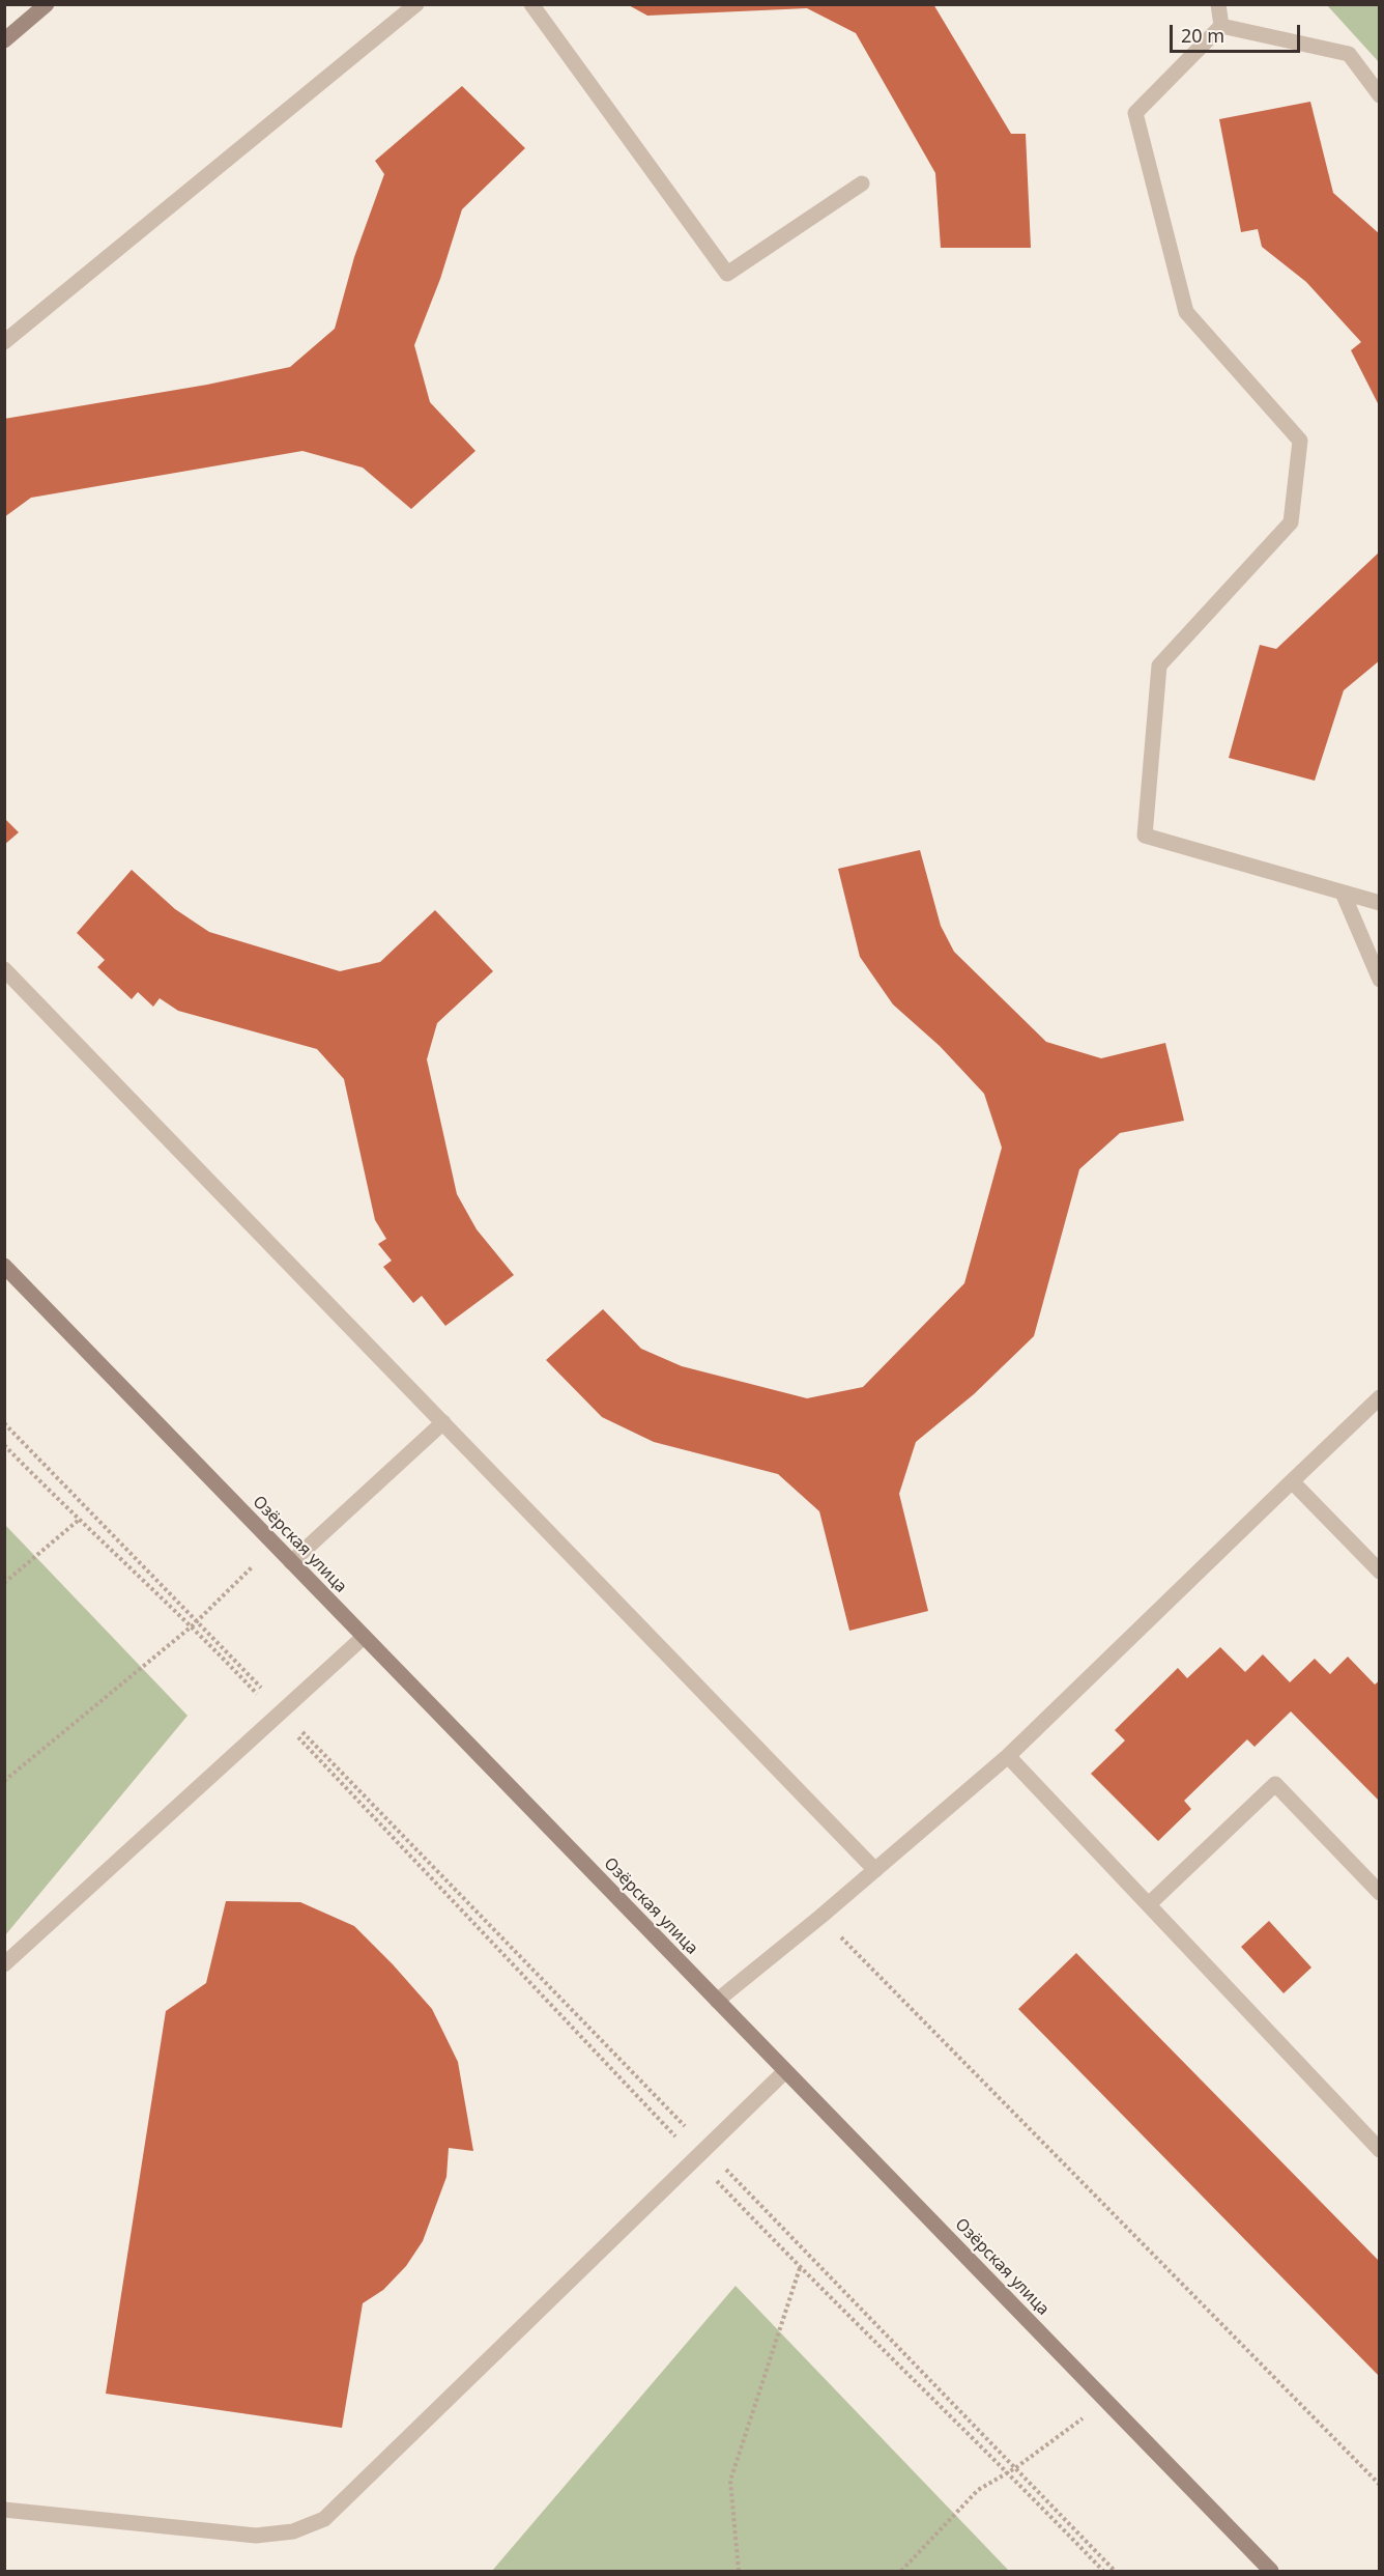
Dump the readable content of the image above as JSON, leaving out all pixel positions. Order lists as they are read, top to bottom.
{
  "streets": {
    "main road": ["Озёрская улица"]
  },
  "scale_bar": "20 m"
}
